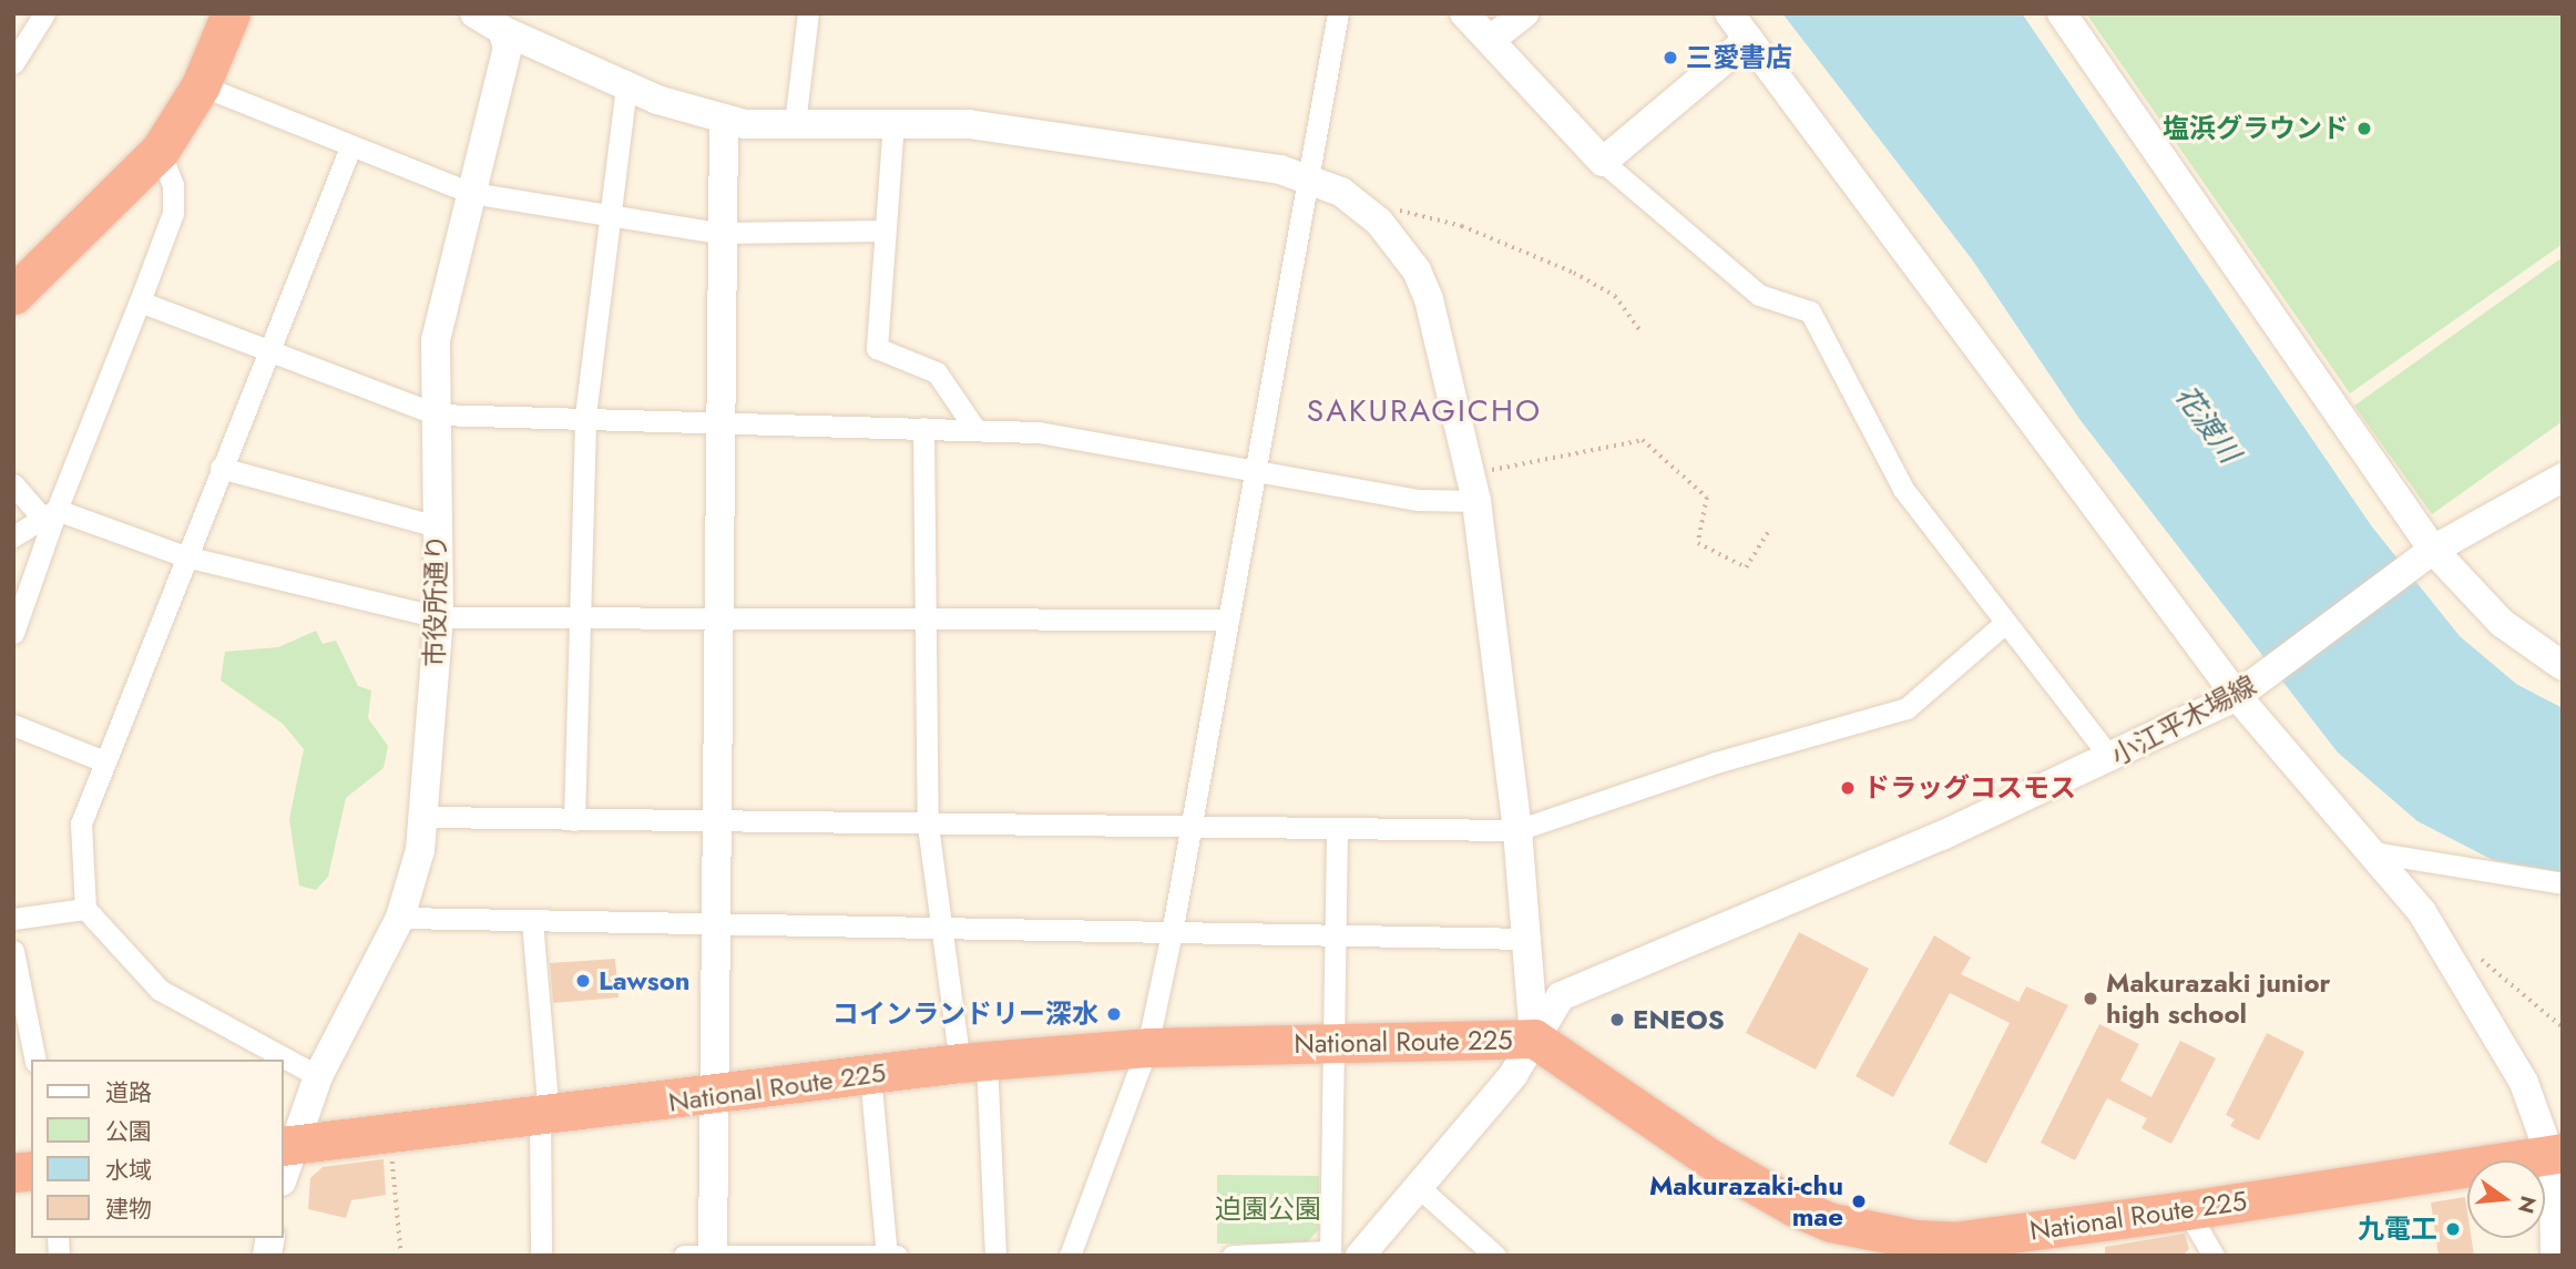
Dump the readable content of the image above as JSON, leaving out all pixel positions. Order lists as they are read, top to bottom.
{
  "streets": {
    "highway": ["National Route 225"],
    "street": ["市役所通り", "小江平木場線"]
  },
  "crossings": [
    ["市役所通り", "National Route 225"],
    ["小江平木場線", "National Route 225"]
  ],
  "districts": ["SAKURAGICHO"],
  "water": ["花渡川"],
  "parks": ["迫園公園"],
  "places": [
    "三愛書店",
    "塩浜グラウンド",
    "ドラッグコスモス",
    "Lawson",
    "Makurazaki junior high school",
    "コインランドリー深水",
    "ENEOS",
    "Makurazaki-chu mae",
    "九電工"
  ],
  "legend": [
    "道路",
    "公園",
    "水域",
    "建物"
  ],
  "north": "right"
}
